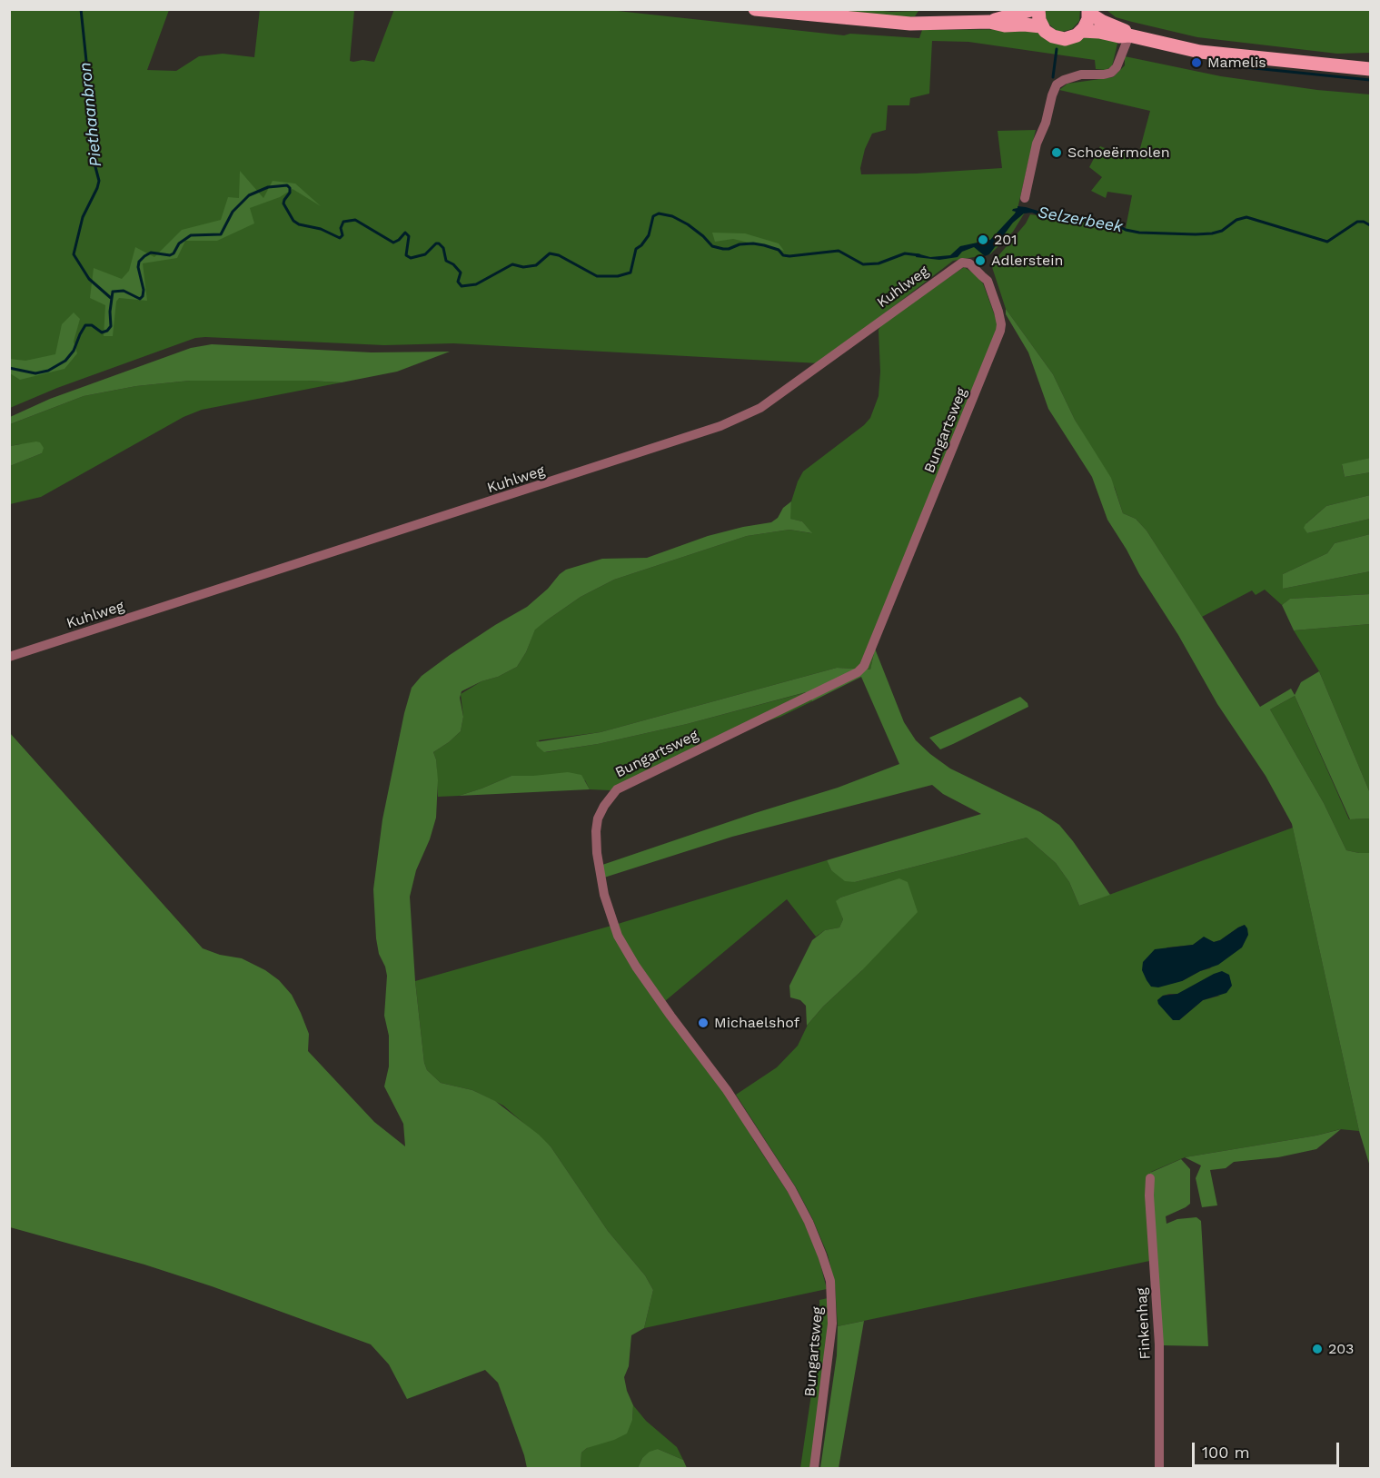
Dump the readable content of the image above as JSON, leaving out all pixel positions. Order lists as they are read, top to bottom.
{
  "streets": {
    "street": ["Kuhlweg", "Bungartsweg", "Finkenhag"]
  },
  "crossings": [
    ["Kuhlweg", "Bungartsweg"]
  ],
  "water": ["Piethaanbron", "Selzerbeek"],
  "places": [
    "Mamelis",
    "Schoeërmolen",
    "201",
    "Adlerstein",
    "Michaelshof",
    "203"
  ],
  "scale_bar": "100 m"
}
